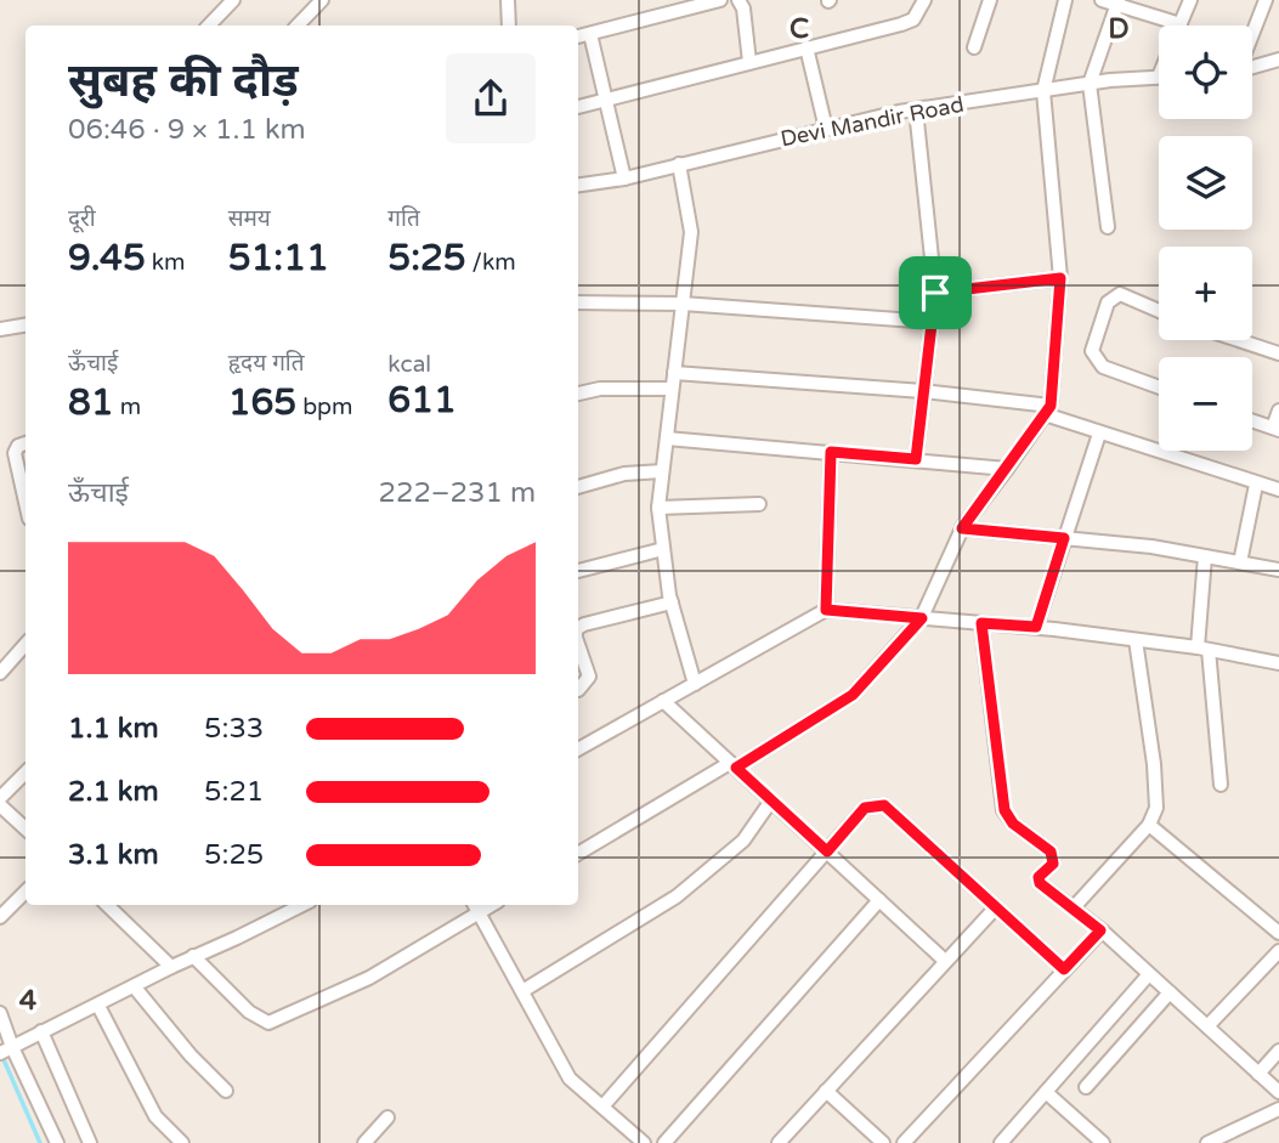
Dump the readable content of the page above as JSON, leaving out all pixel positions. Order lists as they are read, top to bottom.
{
  "streets": {
    "street": ["Devi Mandir Road"]
  },
  "page": {
    "map_buttons": ["+", "−"],
    "heading": ["सुबह की दौड़", "06:46 · 9 × 1.1 km"],
    "stats": [
      ["दूरी", "9.45 km"],
      ["समय", "51:11"],
      ["गति", "5:25 /km"],
      ["ऊँचाई", "81 m"],
      ["हृदय गति", "165 bpm"],
      ["kcal", "611"]
    ],
    "chart": ["ऊँचाई", "222–231 m"],
    "list": [
      {
        "name": "1.1 km",
        "note": "5:33"
      },
      {
        "name": "2.1 km",
        "note": "5:21"
      },
      {
        "name": "3.1 km",
        "note": "5:25"
      }
    ]
  },
  "grid": {
    "columns": ["C", "D"],
    "rows": ["4"]
  }
}
